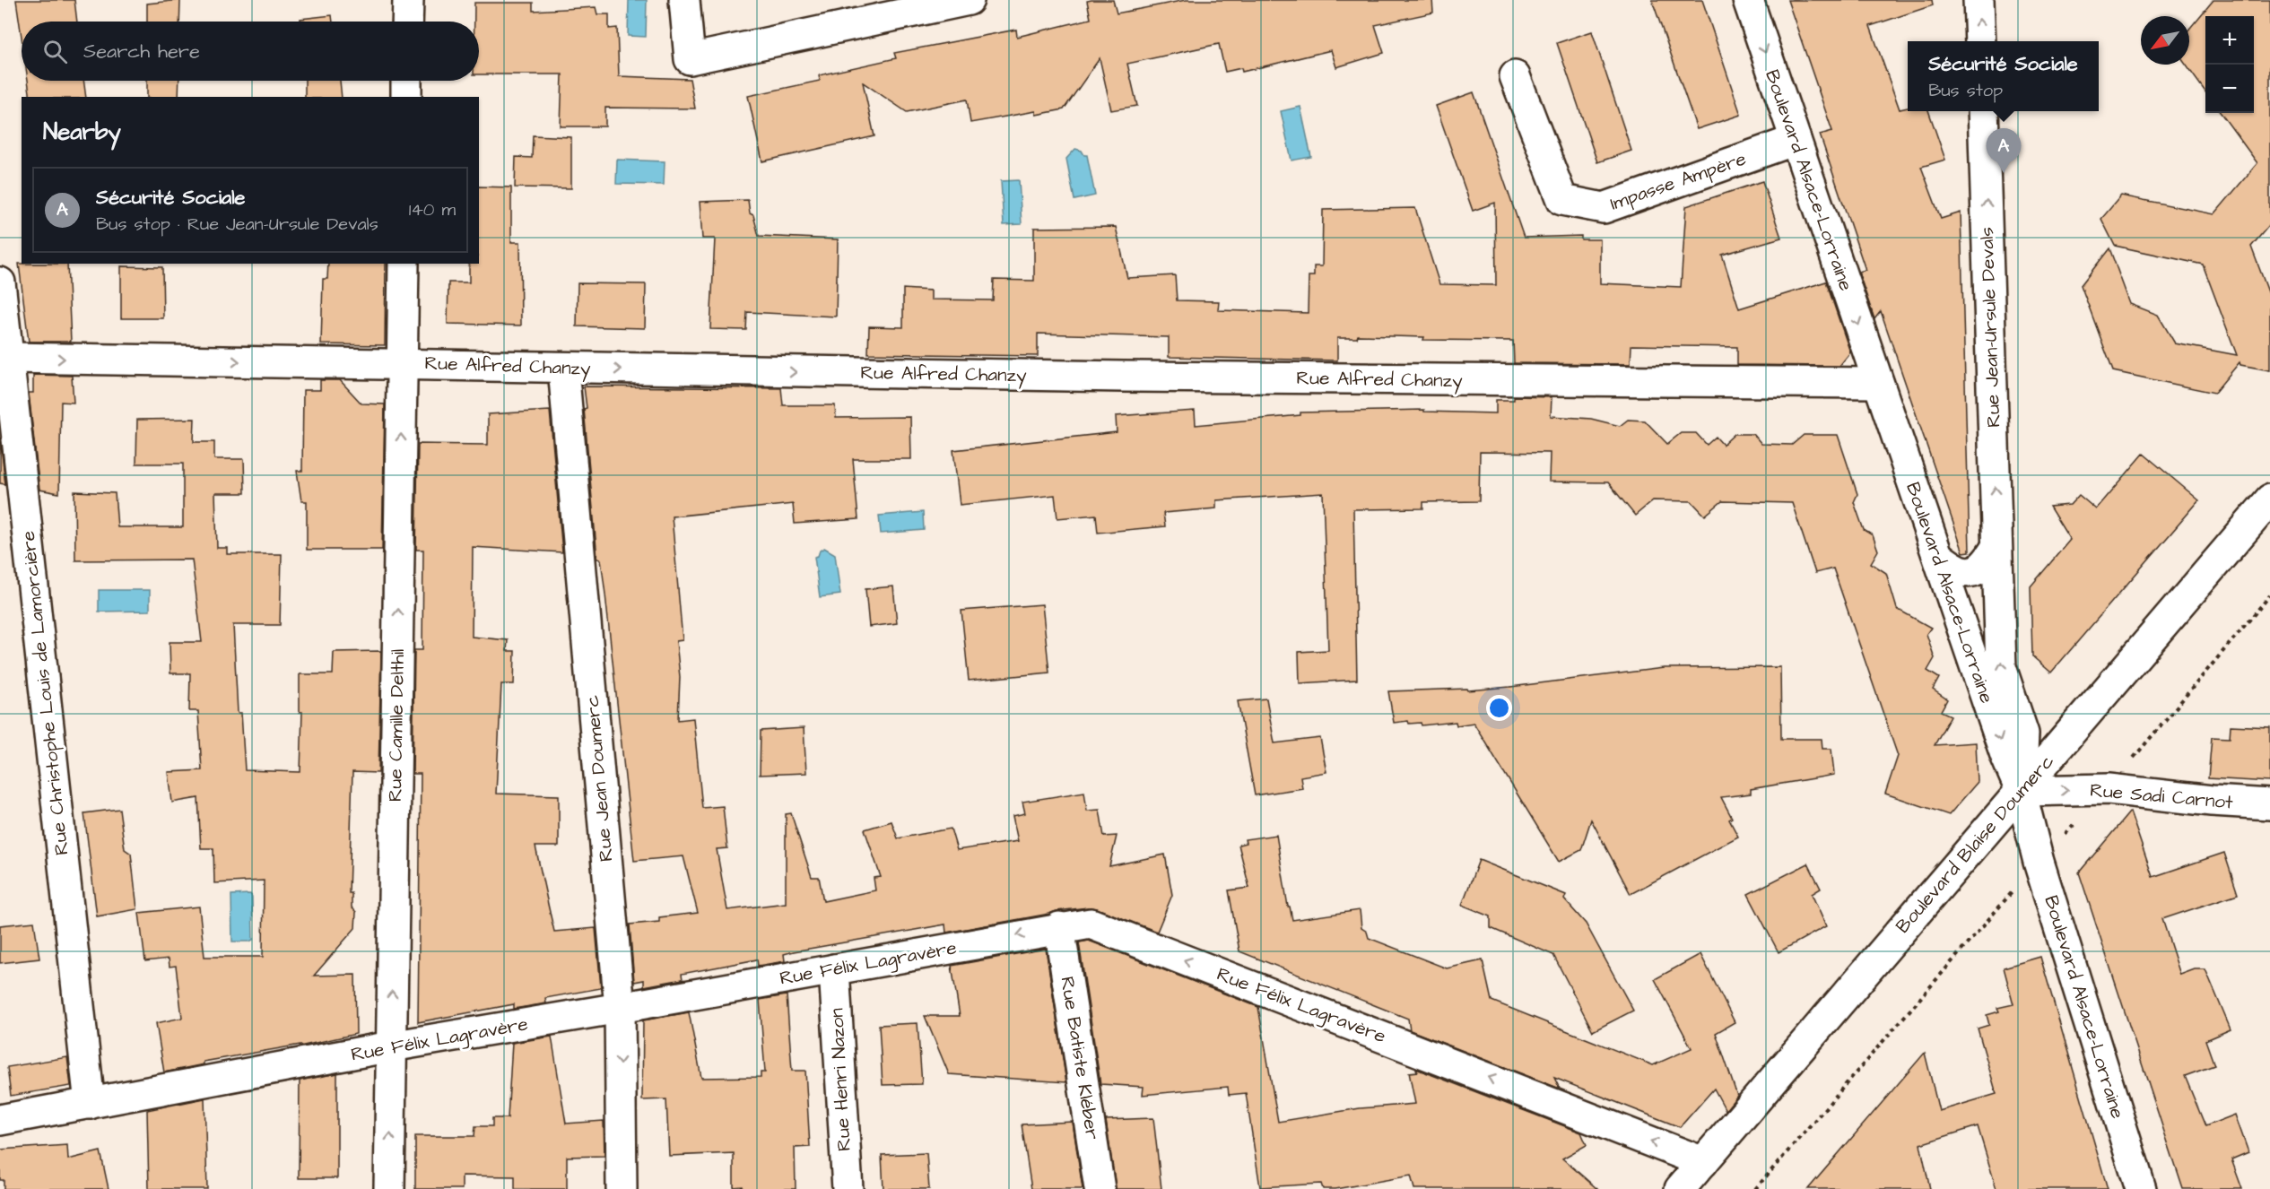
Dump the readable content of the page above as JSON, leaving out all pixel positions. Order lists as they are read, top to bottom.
{
  "streets": {
    "street": [
      "Boulevard Alsace-Lorraine",
      "Impasse Ampère",
      "Rue Jean-Ursule Devals",
      "Rue Alfred Chanzy",
      "Rue Christophe Louis de Lamorcière",
      "Rue Camille Delthil",
      "Rue Jean Doumerc",
      "Rue Sadi Carnot",
      "Boulevard Blaise Doumerc",
      "Rue Félix Lagravère",
      "Rue Batiste Kléber",
      "Rue Henri Nazon"
    ]
  },
  "crossings": [
    ["Boulevard Alsace-Lorraine", "Impasse Ampère"],
    ["Boulevard Alsace-Lorraine", "Rue Jean-Ursule Devals"],
    ["Boulevard Alsace-Lorraine", "Rue Alfred Chanzy"],
    ["Boulevard Alsace-Lorraine", "Rue Sadi Carnot"],
    ["Boulevard Alsace-Lorraine", "Boulevard Blaise Doumerc"],
    ["Rue Jean-Ursule Devals", "Rue Sadi Carnot"],
    ["Rue Jean-Ursule Devals", "Boulevard Blaise Doumerc"],
    ["Rue Alfred Chanzy", "Rue Christophe Louis de Lamorcière"],
    ["Rue Alfred Chanzy", "Rue Camille Delthil"],
    ["Rue Alfred Chanzy", "Rue Jean Doumerc"],
    ["Rue Christophe Louis de Lamorcière", "Rue Félix Lagravère"],
    ["Rue Camille Delthil", "Rue Félix Lagravère"],
    ["Rue Jean Doumerc", "Rue Félix Lagravère"],
    ["Rue Sadi Carnot", "Boulevard Blaise Doumerc"],
    ["Boulevard Blaise Doumerc", "Rue Félix Lagravère"],
    ["Rue Félix Lagravère", "Rue Batiste Kléber"],
    ["Rue Félix Lagravère", "Rue Henri Nazon"]
  ],
  "one_way": [
    "Boulevard Alsace-Lorraine",
    "Rue Jean-Ursule Devals",
    "Rue Alfred Chanzy",
    "Rue Camille Delthil",
    "Rue Félix Lagravère"
  ],
  "north": "bottom left",
  "page": {
    "map_buttons": ["+", "−"],
    "search": "Search here",
    "popup": ["Sécurité Sociale", "Bus stop"],
    "heading": "Nearby",
    "pins": "A",
    "list": [
      {
        "mark": "A",
        "name": "Sécurité Sociale",
        "note": "Bus stop · Rue Jean-Ursule Devals",
        "value": "140 m"
      }
    ]
  }
}
